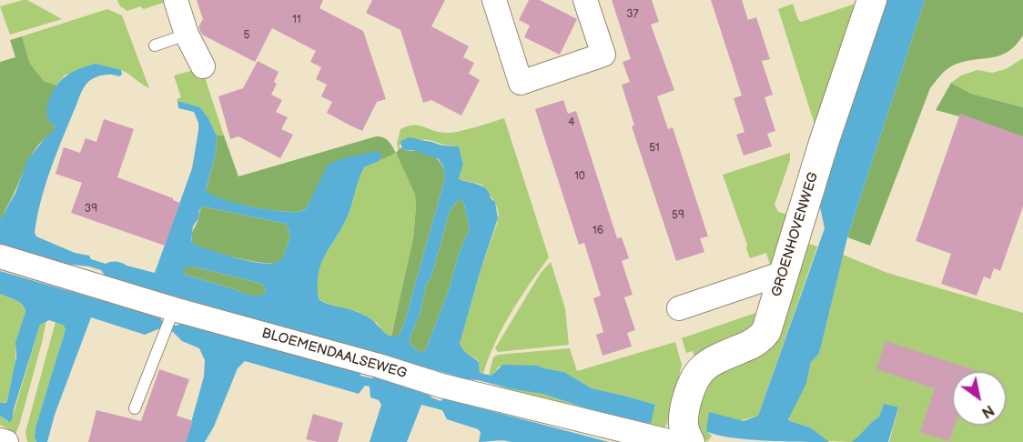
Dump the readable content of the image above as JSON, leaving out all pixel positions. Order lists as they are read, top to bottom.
{
  "streets": {
    "street": ["GROENHOVENWEG", "BLOEMENDAALSEWEG"]
  },
  "crossings": [
    ["GROENHOVENWEG", "BLOEMENDAALSEWEG"]
  ],
  "house_numbers": [
    "37",
    "11",
    "5",
    "4",
    "51",
    "10",
    "39",
    "59",
    "16"
  ],
  "north": "bottom right"
}
